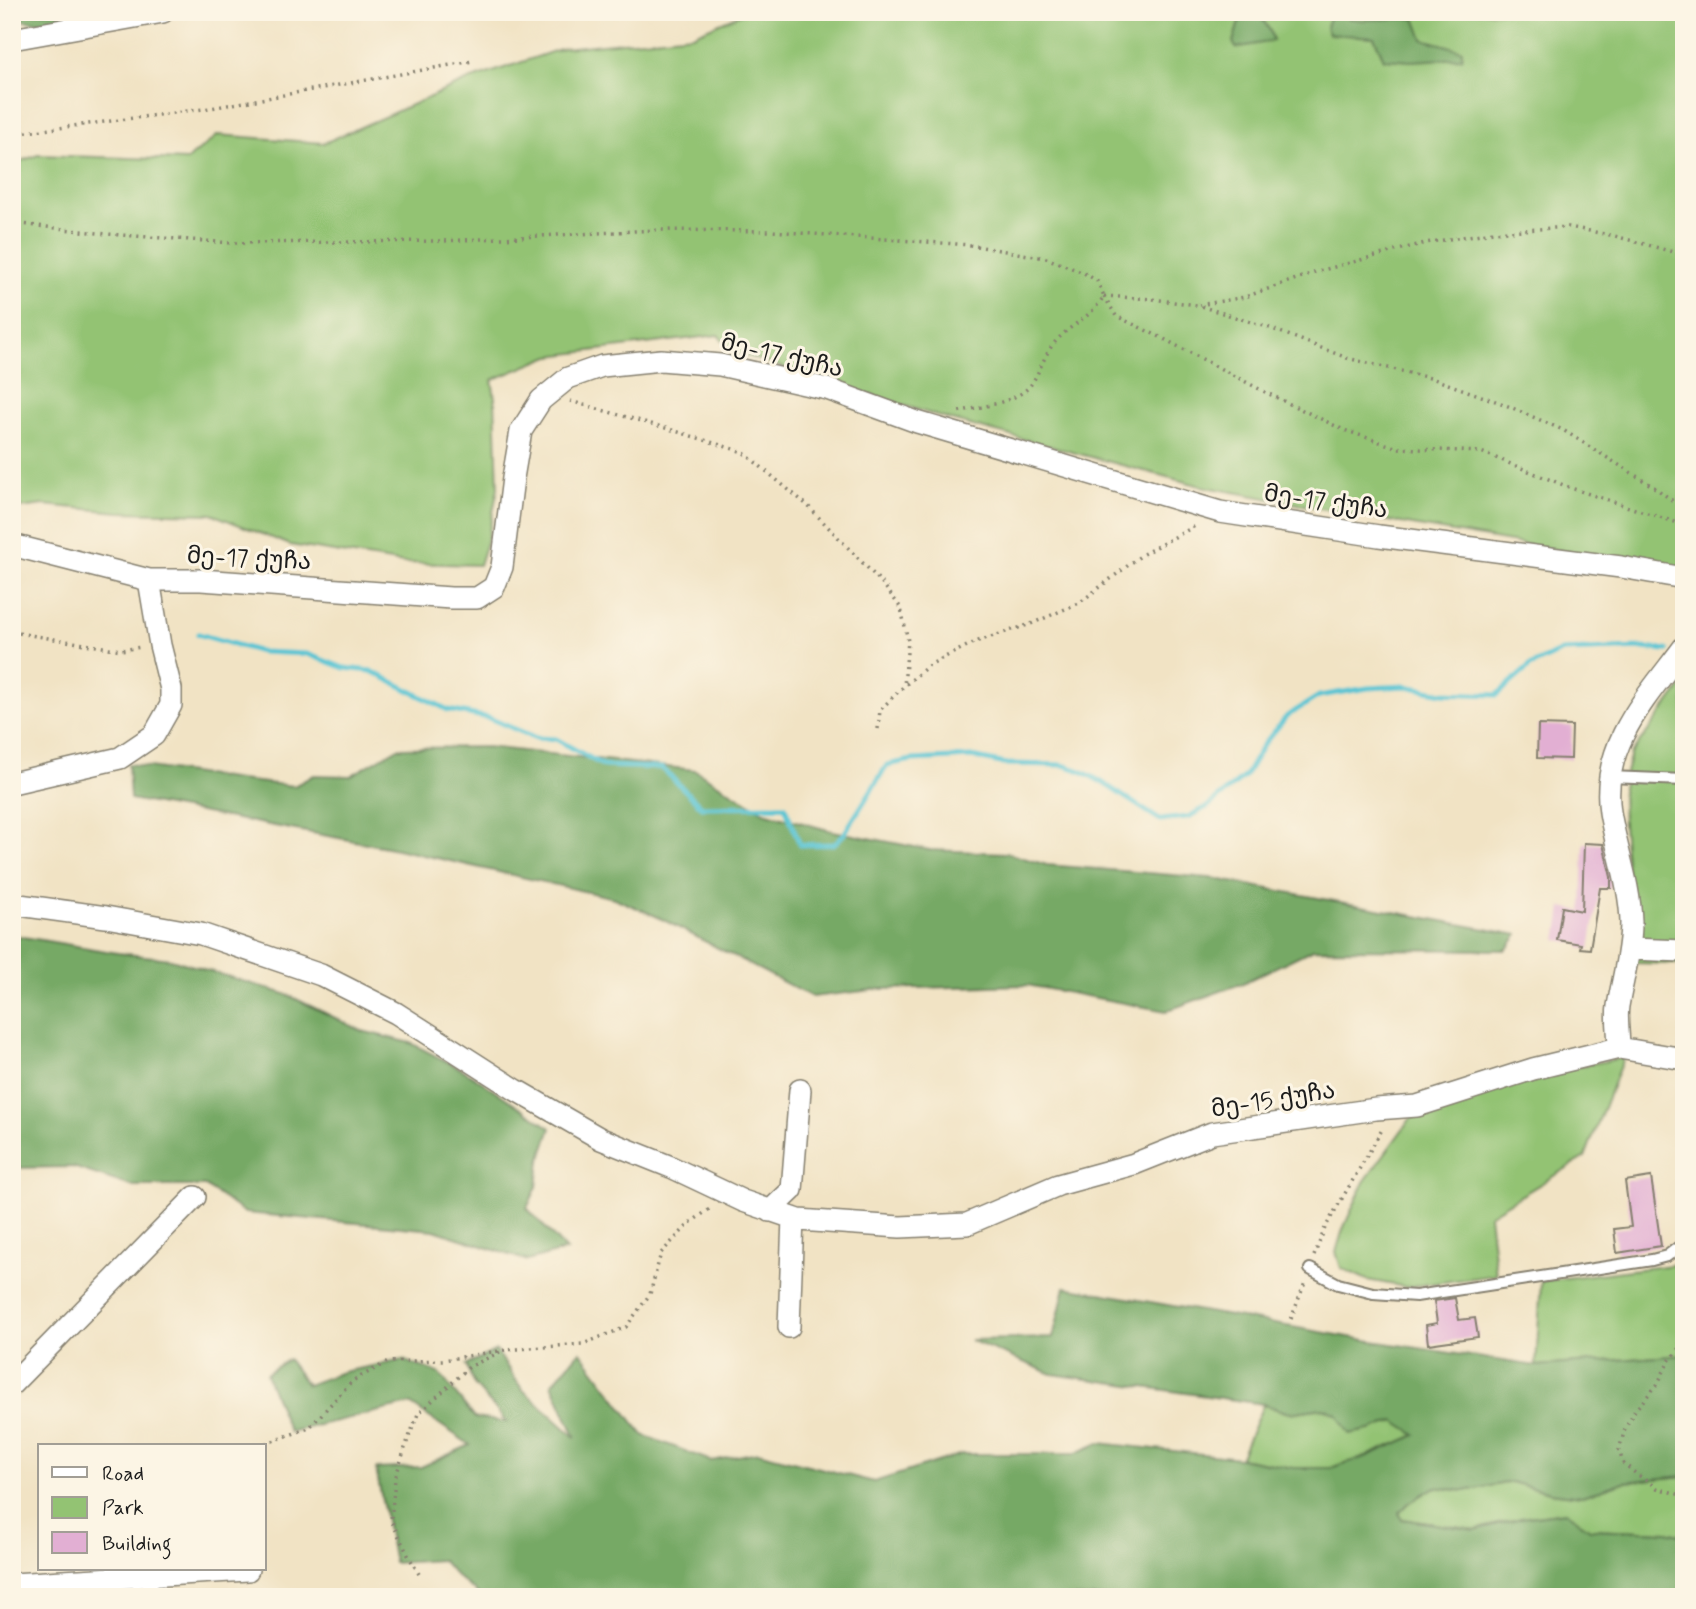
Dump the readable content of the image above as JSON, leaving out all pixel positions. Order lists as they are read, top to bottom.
{
  "streets": {
    "street": ["მე-17 ქუჩა", "მე-15 ქუჩა"]
  },
  "legend": ["Road", "Park", "Building"]
}
